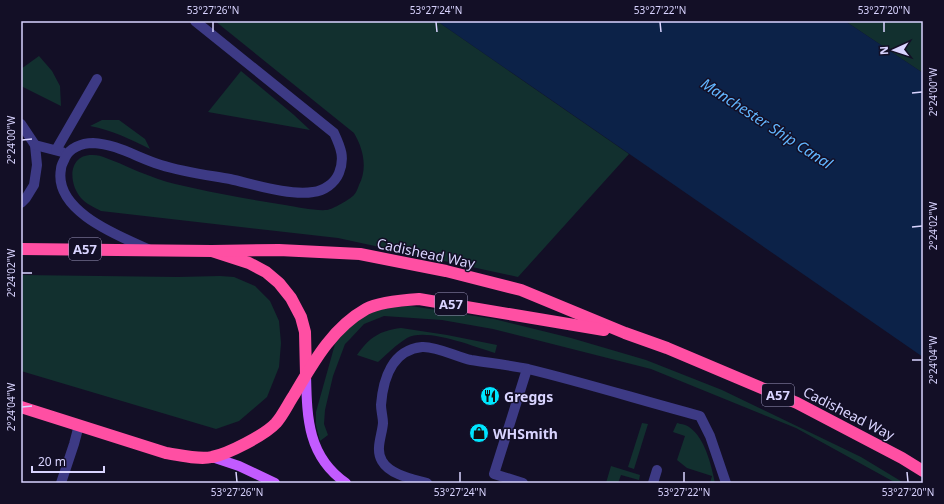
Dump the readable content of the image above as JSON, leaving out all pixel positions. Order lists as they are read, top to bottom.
{
  "streets": {
    "highway": ["A57", "Cadishead Way"]
  },
  "crossings": [
    ["A57", "Cadishead Way"]
  ],
  "water": ["Manchester Ship Canal"],
  "places": {
    "restaurant": ["Greggs"],
    "shop": ["WHSmith"]
  },
  "scale_bar": "20 m",
  "north": "left",
  "coordinates": [
    "53°27'26\"N",
    "53°27'24\"N",
    "53°27'22\"N",
    "53°27'20\"N",
    "2°24'00\"W",
    "2°24'02\"W",
    "2°24'04\"W"
  ]
}
